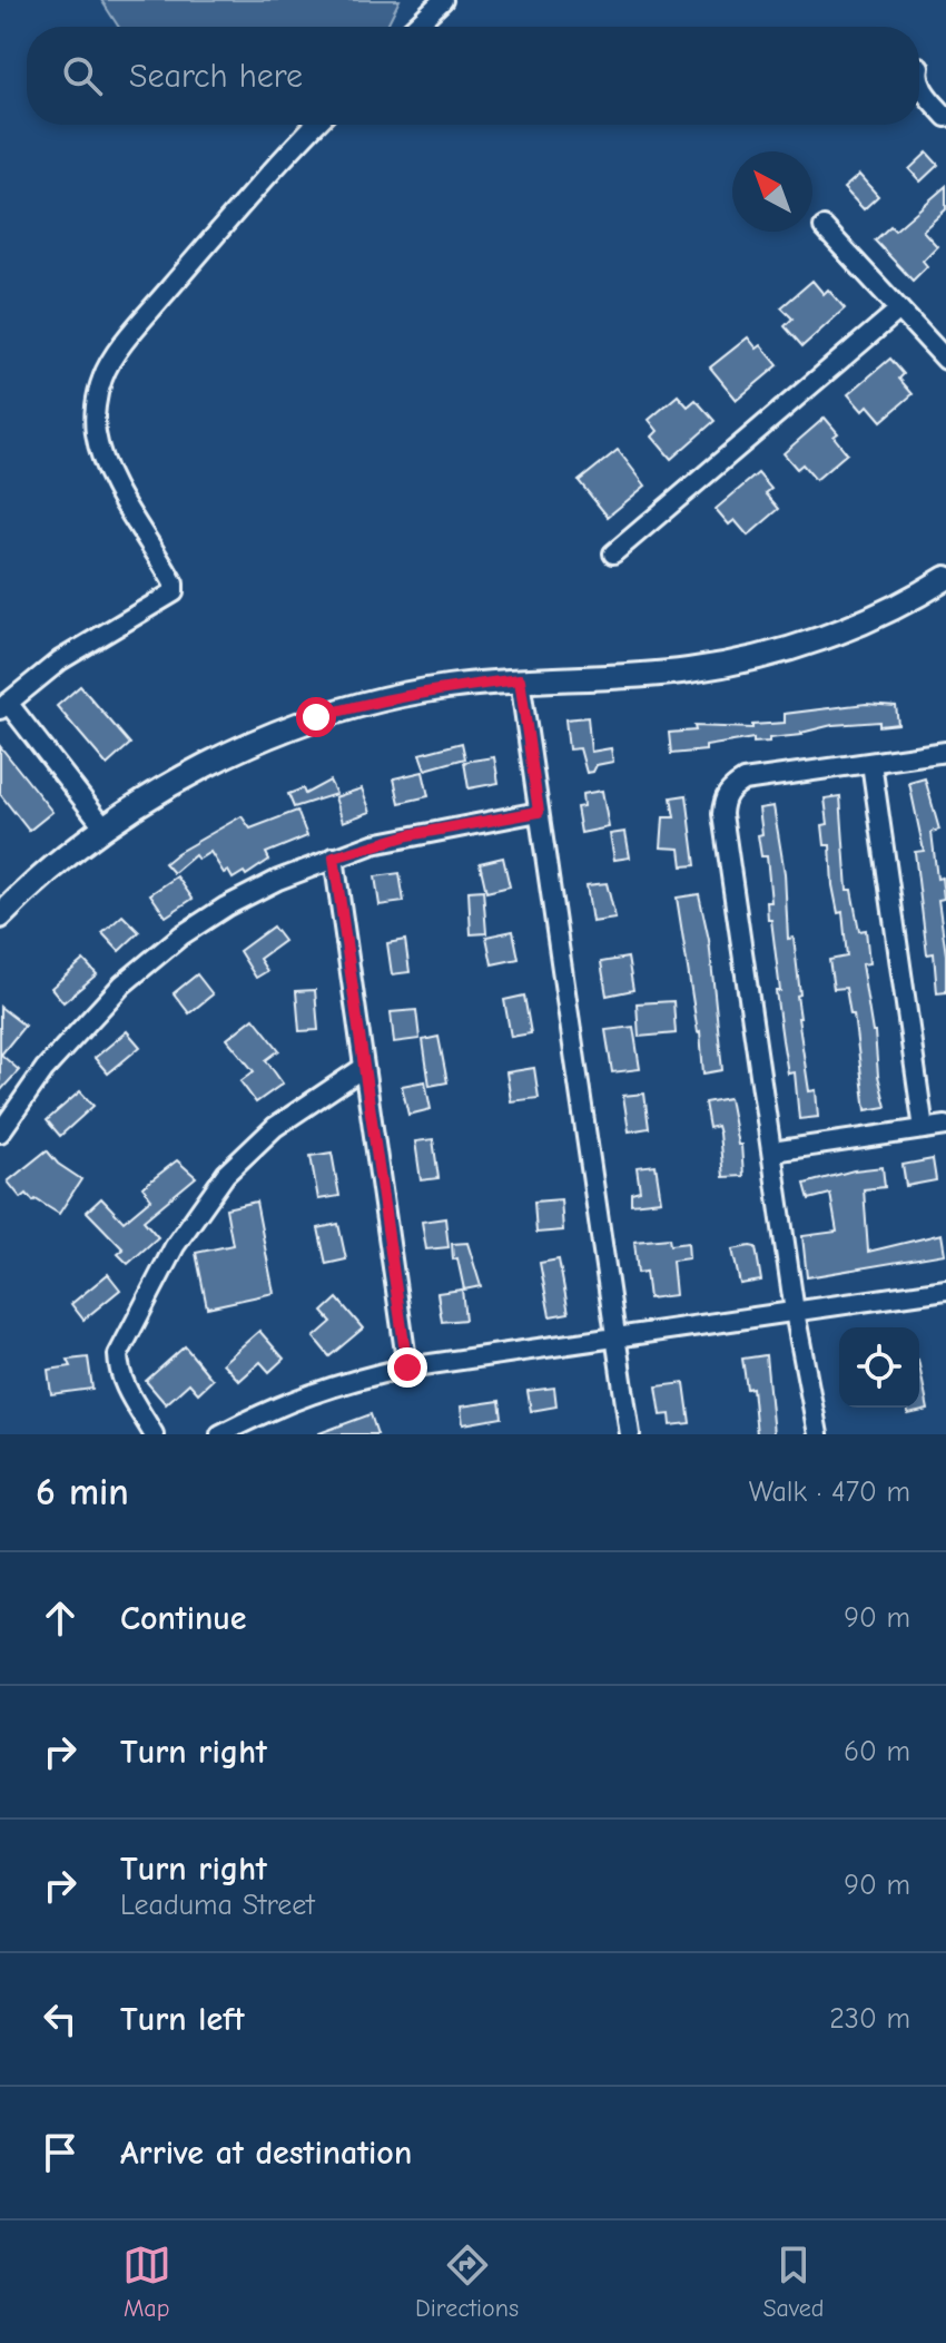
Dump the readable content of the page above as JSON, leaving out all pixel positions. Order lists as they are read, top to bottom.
{
  "north": "top left",
  "page": {
    "search": "Search here",
    "heading": ["6 min", "Walk · 470 m"],
    "list": [
      ["Continue", "90 m"],
      ["Turn right", "60 m"],
      ["Turn right", "Leaduma Street", "90 m"],
      ["Turn left", "230 m"],
      "Arrive at destination"
    ],
    "nav": ["Map", "Directions", "Saved"]
  }
}
